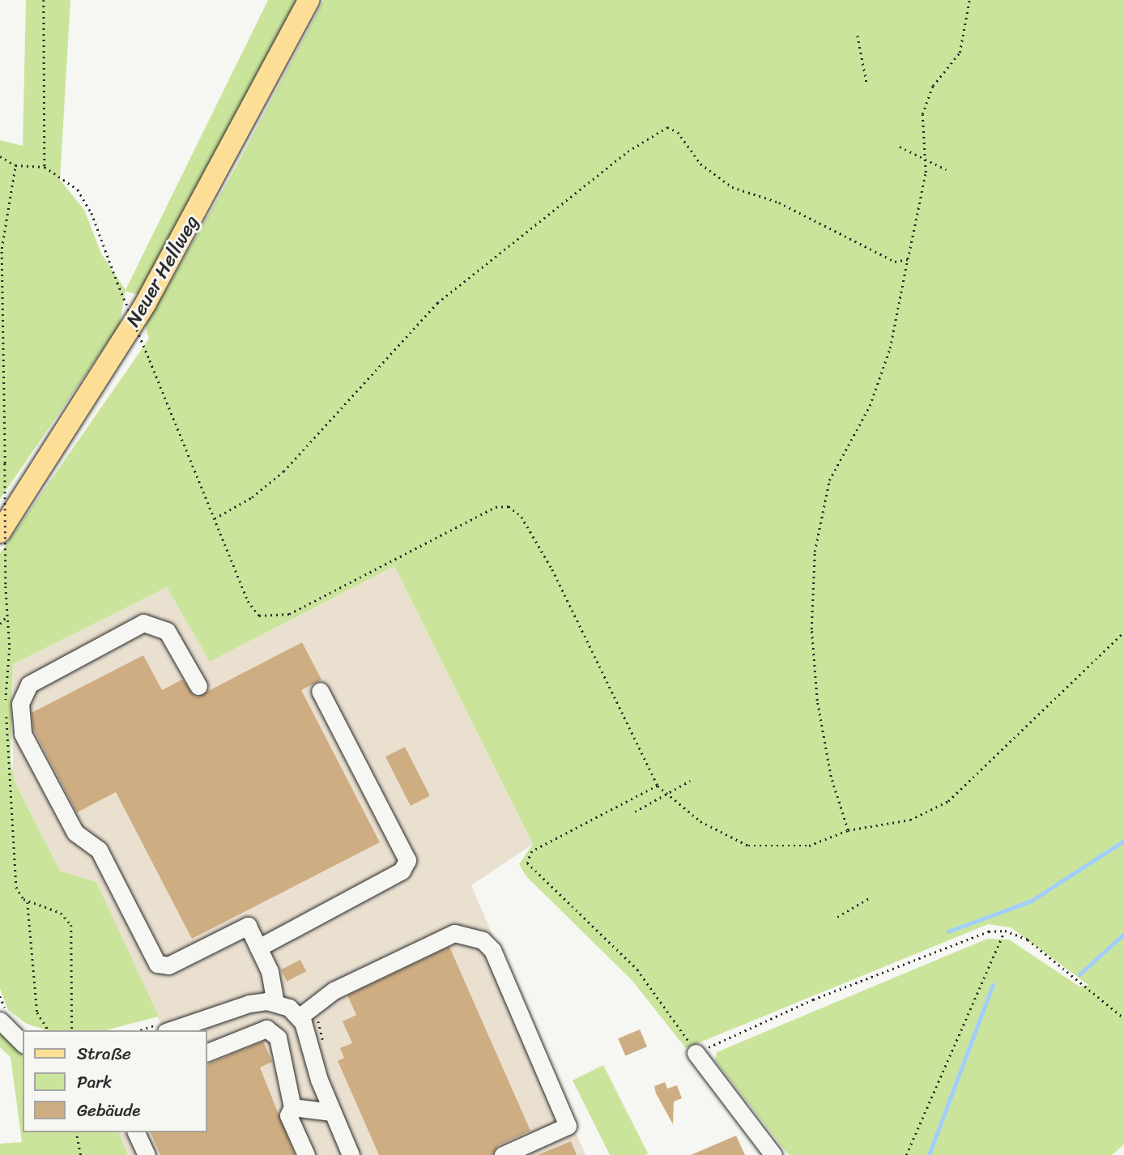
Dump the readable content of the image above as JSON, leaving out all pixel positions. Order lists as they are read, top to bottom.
{
  "streets": {
    "main road": ["Neuer Hellweg"]
  },
  "legend": ["Straße", "Park", "Gebäude"]
}
